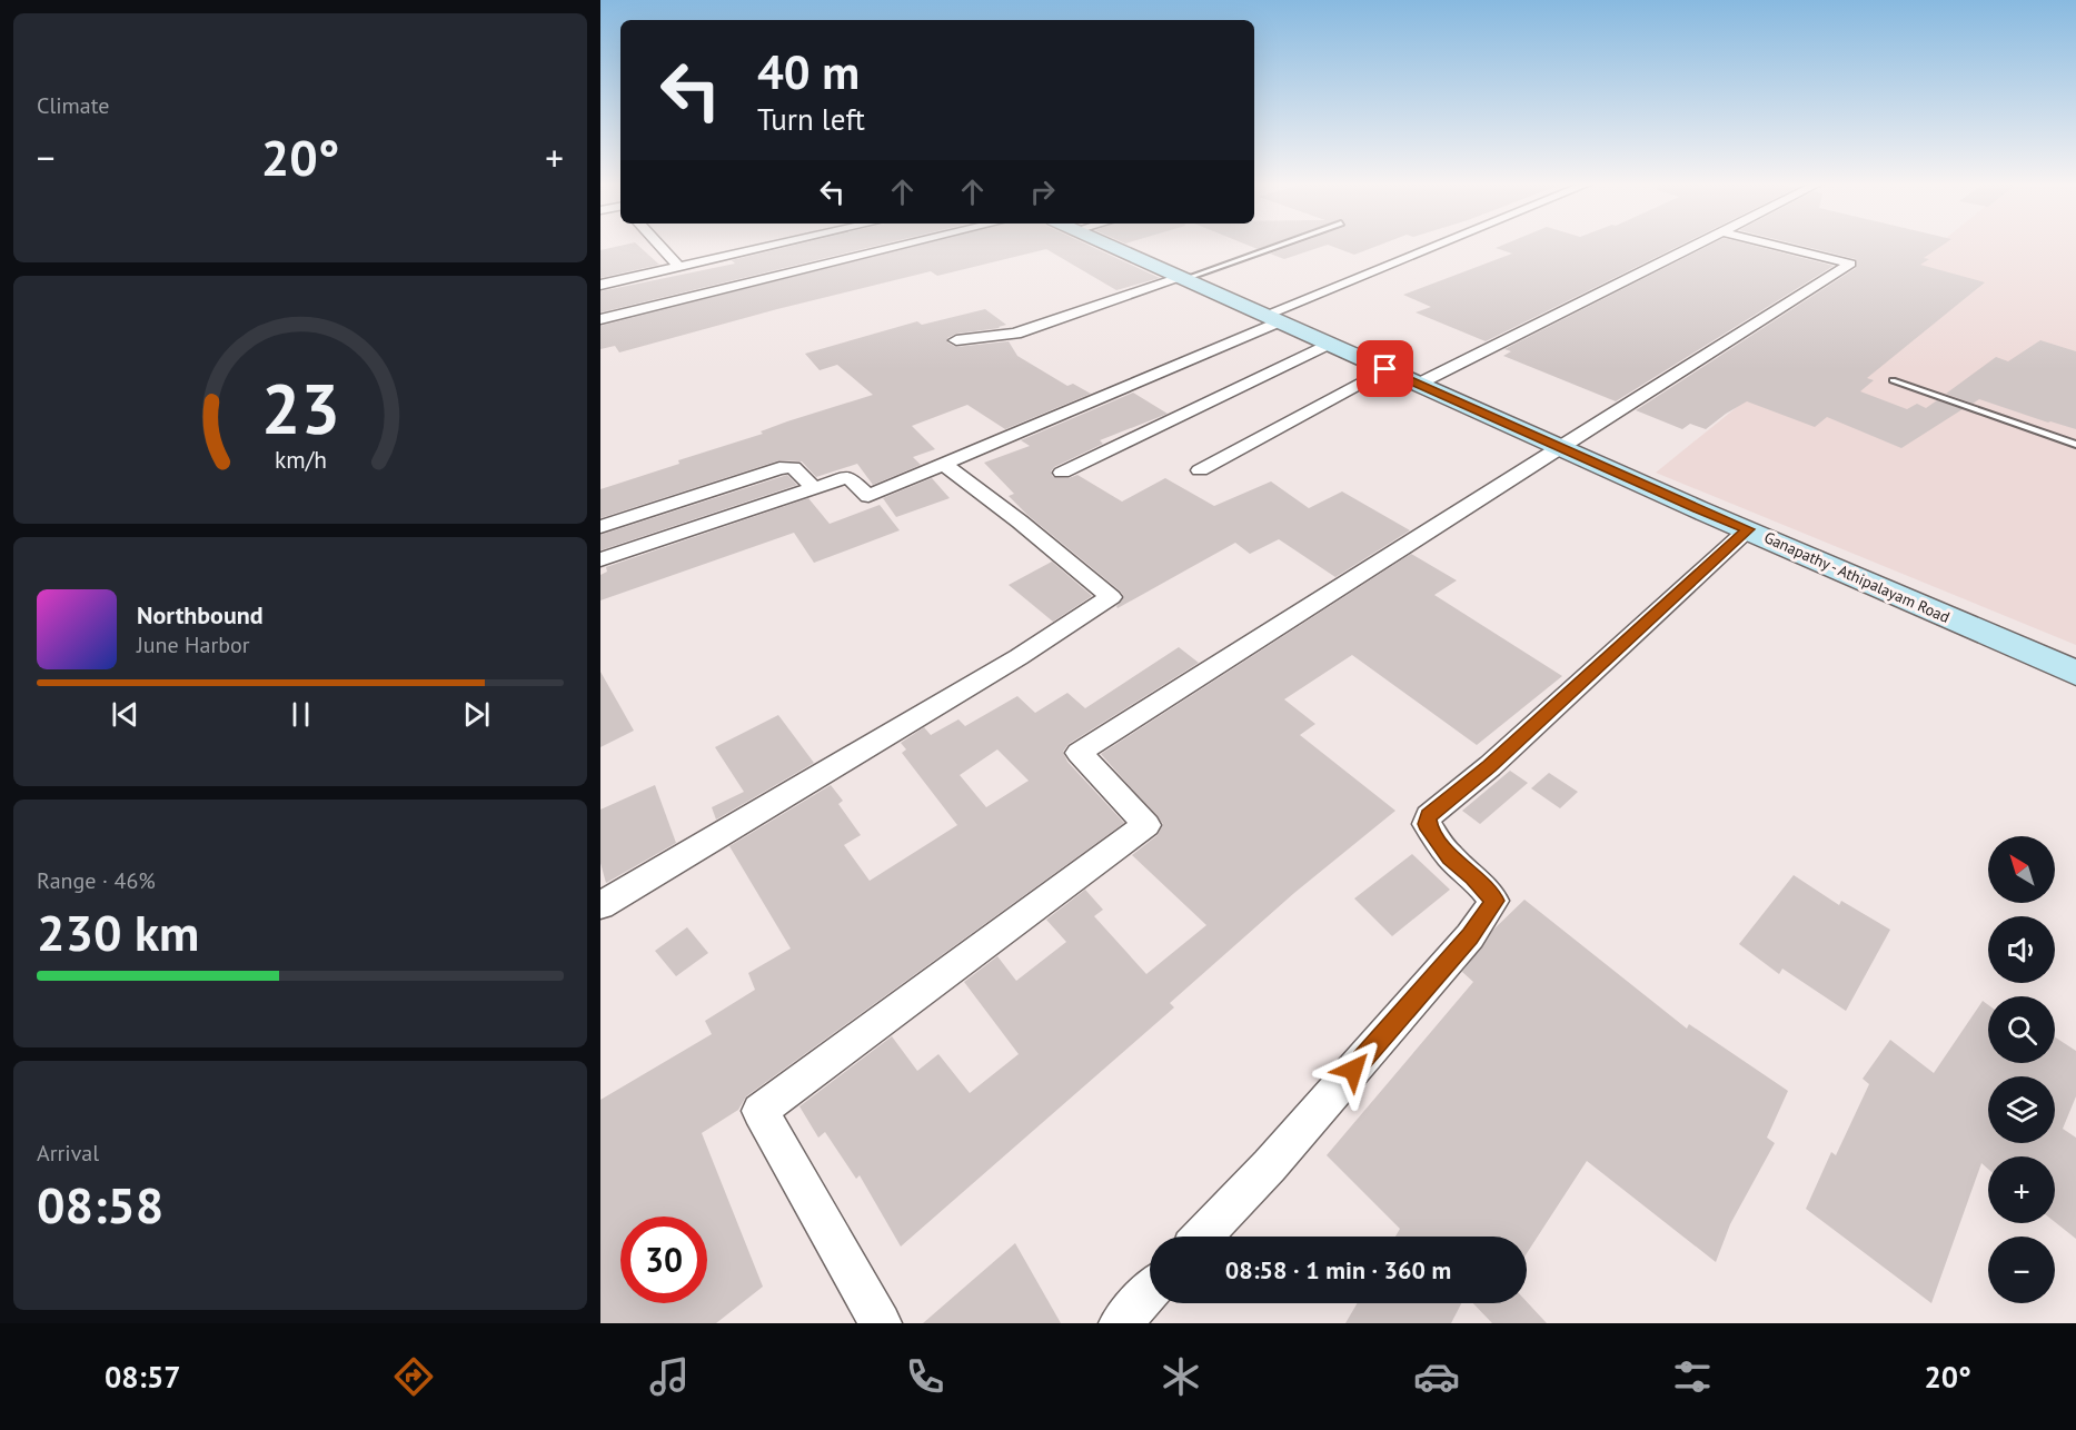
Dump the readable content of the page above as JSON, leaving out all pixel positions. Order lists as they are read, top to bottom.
{
  "streets": {
    "main road": ["Ganapathy - Athipalayam Road"]
  },
  "north": "top left",
  "page": {
    "tile": [
      "Climate",
      ["Range · 46%", "230 km"],
      ["Arrival", "08:58"]
    ],
    "turn": ["40 m", "Turn left"],
    "heat": ["−", "20°", "+"],
    "song": ["Northbound", "June Harbor"],
    "map_buttons": ["+", "−"],
    "limit": "30",
    "trip": "08:58 · 1 min · 360 m",
    "tabs": ["08:57", "20°"],
    "gauge": ["23", "km/h"]
  }
}
